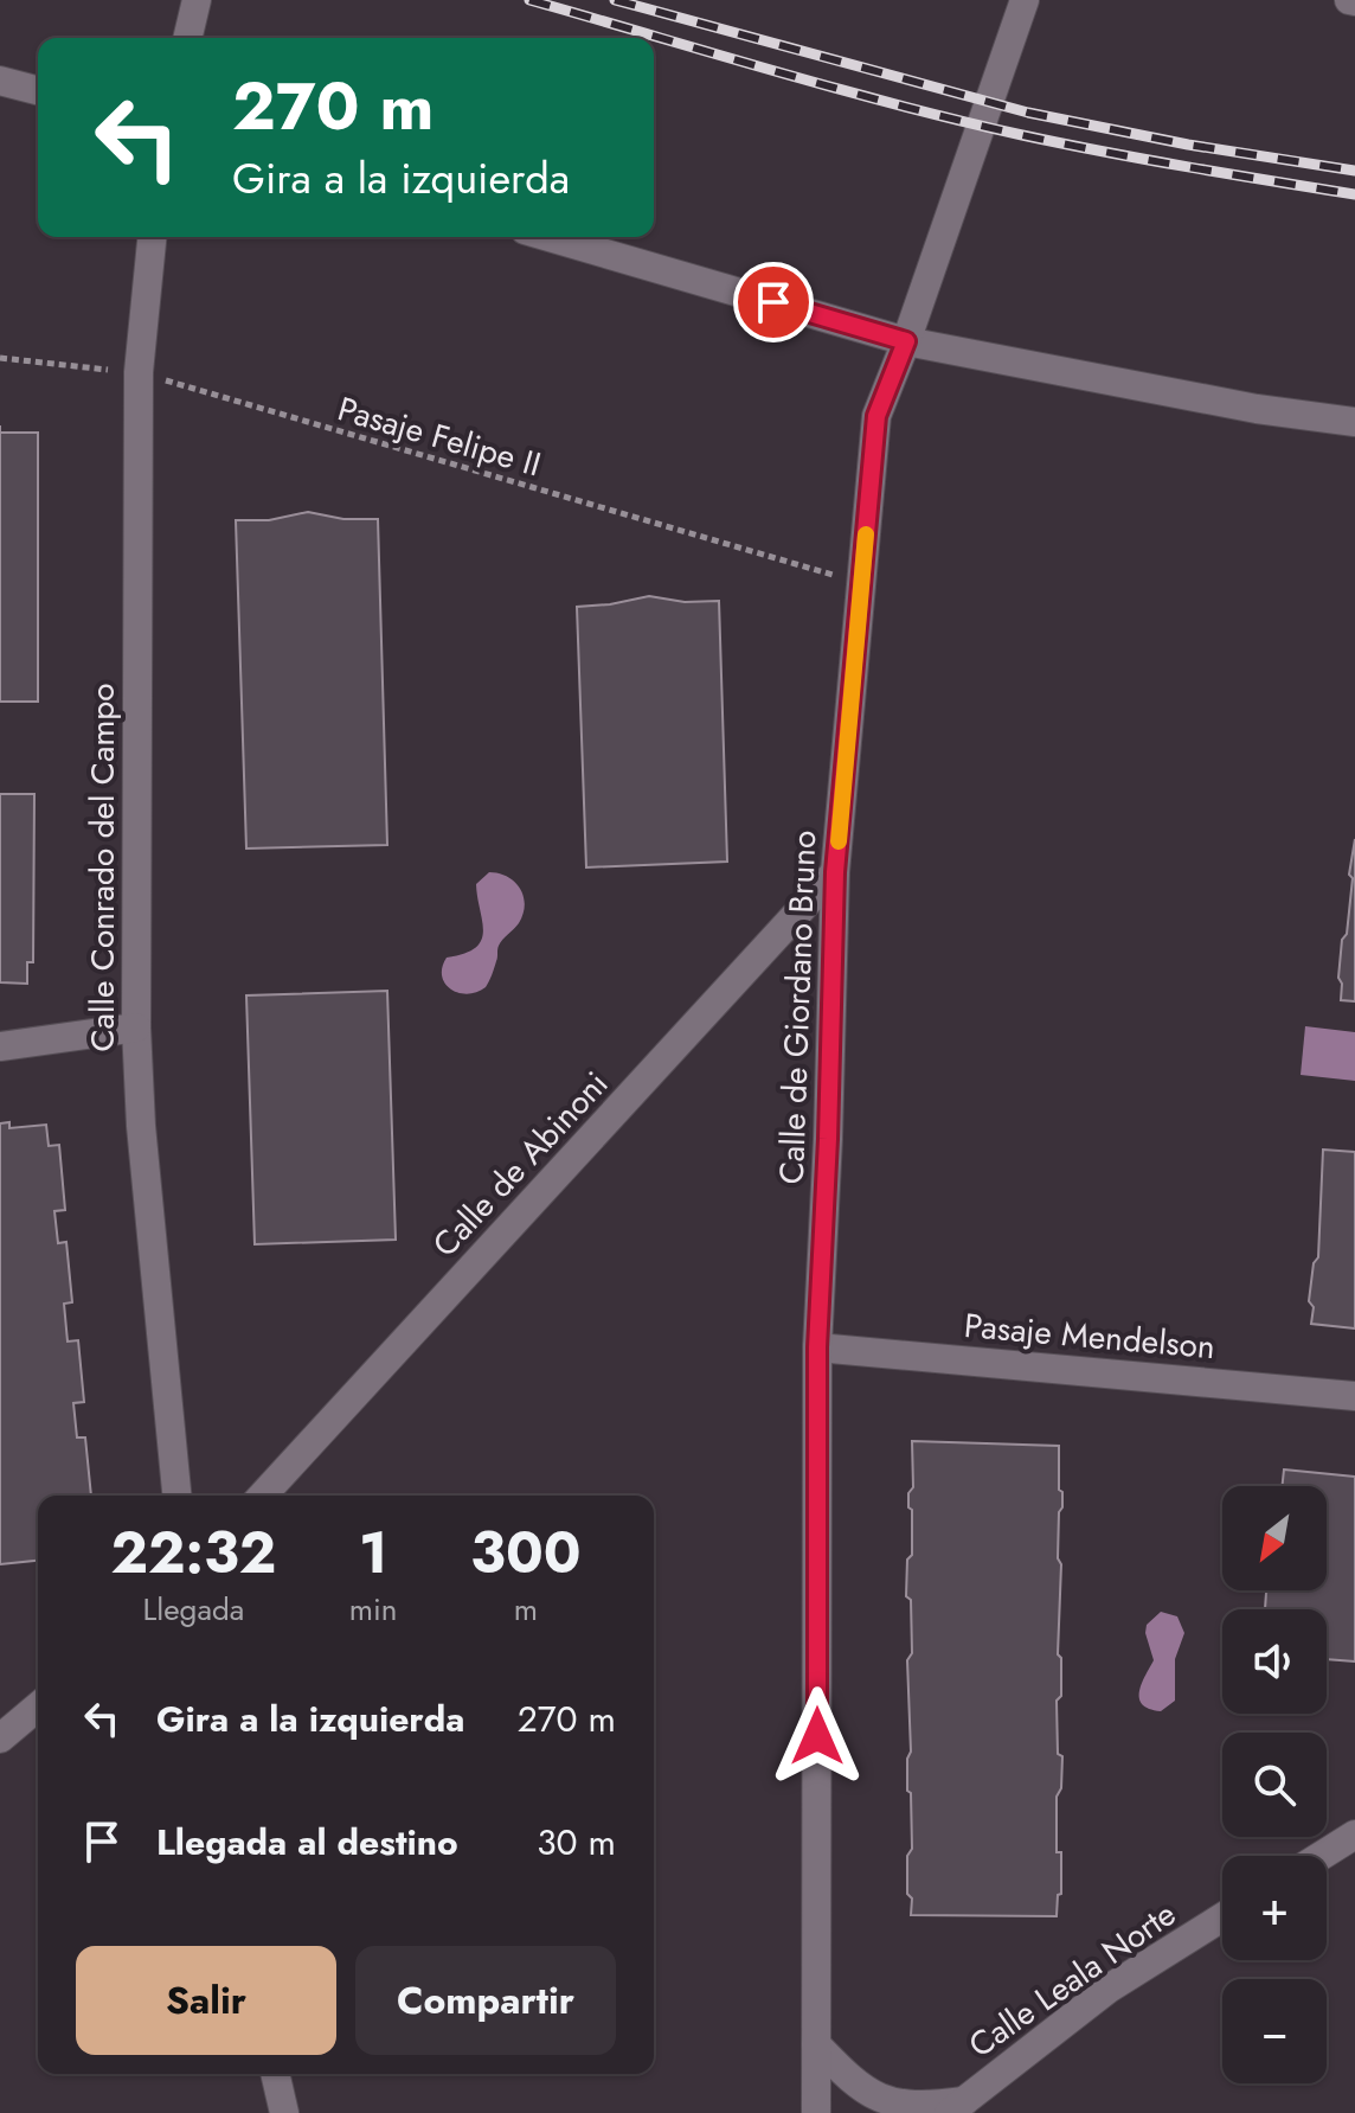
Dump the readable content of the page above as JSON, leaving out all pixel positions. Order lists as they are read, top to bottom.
{
  "streets": {
    "street": [
      "Calle Conrado del Campo",
      "Calle de Giordano Bruno",
      "Calle de Abinoni",
      "Pasaje Mendelson",
      "Calle Leala Norte"
    ],
    "path": ["Pasaje Felipe II"]
  },
  "crossings": [
    ["Pasaje Felipe II", "Calle Conrado del Campo"],
    ["Pasaje Felipe II", "Calle de Giordano Bruno"],
    ["Calle de Giordano Bruno", "Calle de Abinoni"],
    ["Calle de Giordano Bruno", "Pasaje Mendelson"]
  ],
  "north": "bottom left",
  "page": {
    "turn": ["270 m", "Gira a la izquierda"],
    "map_buttons": ["+", "−"],
    "eta": [
      "22:32",
      "Llegada",
      "1",
      "min",
      "300",
      "m"
    ],
    "list": [
      {
        "name": "Gira a la izquierda",
        "value": "270 m"
      },
      {
        "name": "Llegada al destino",
        "value": "30 m"
      }
    ],
    "buttons": ["Salir", "Compartir"]
  }
}
